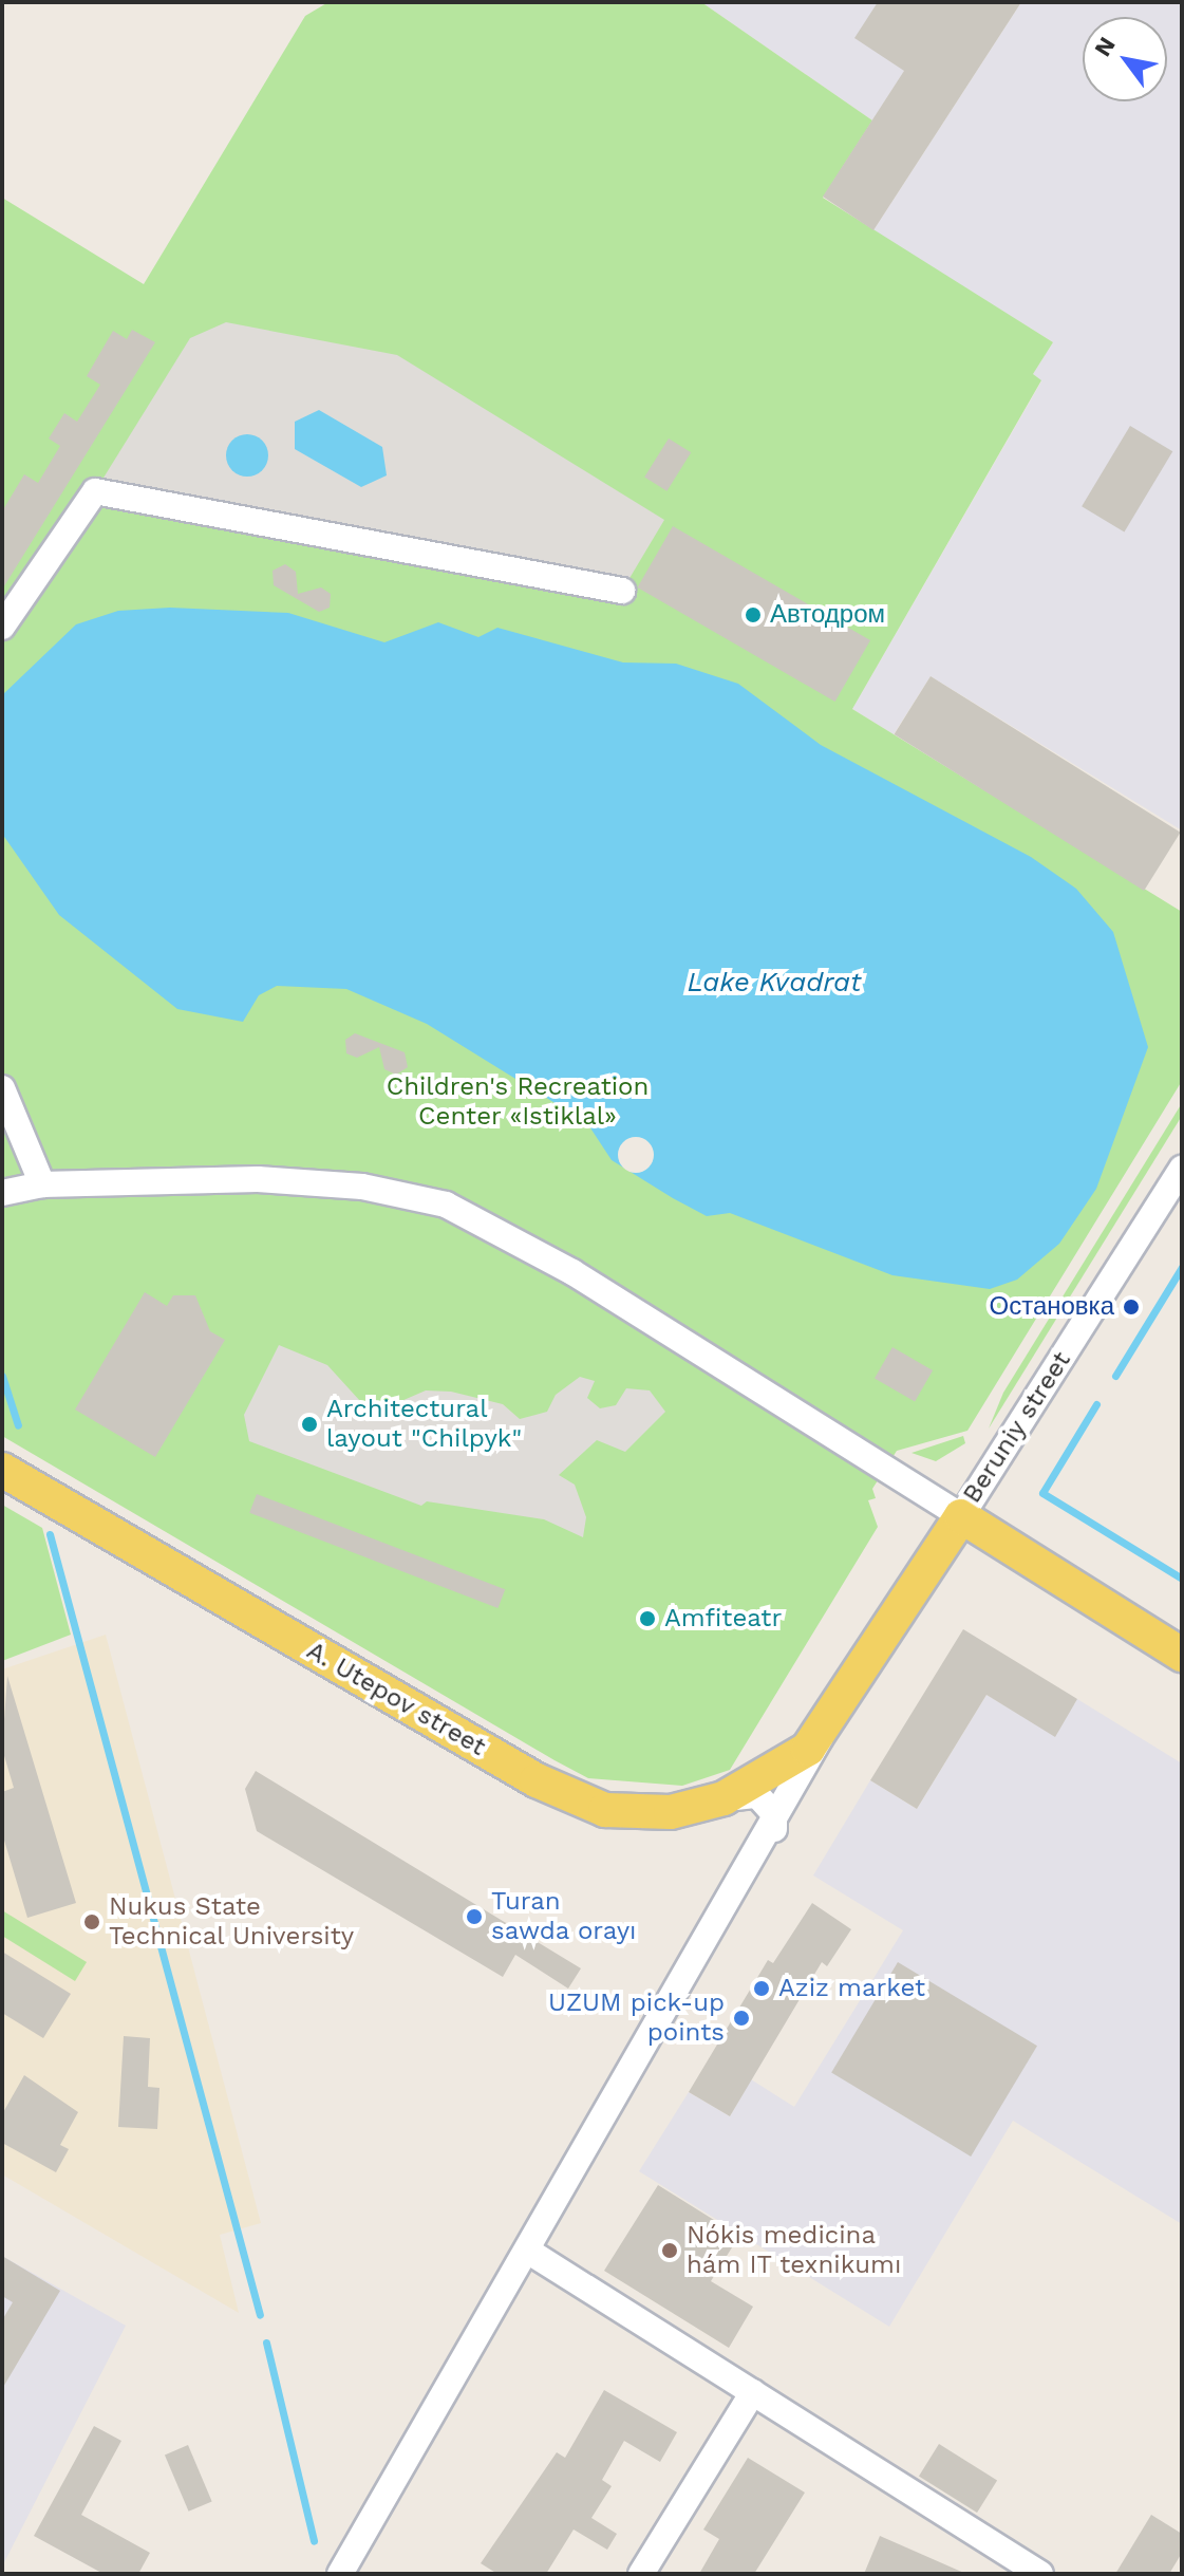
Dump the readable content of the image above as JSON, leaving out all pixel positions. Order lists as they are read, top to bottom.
{
  "streets": {
    "main road": ["A. Utepov street"],
    "street": ["Beruniy street"]
  },
  "crossings": [
    ["Beruniy street", "A. Utepov street"]
  ],
  "water": ["Lake Kvadrat"],
  "parks": ["Children's Recreation Center «Istiklal»"],
  "places": [
    "Автодром",
    "Остановка",
    "Architectural layout \"Chilpyk\"",
    "Amfiteatr",
    "Turan sawda orayı",
    "Nukus State Technical University",
    "Aziz market",
    "UZUM pick-up points",
    "Nókis medicina hám IT texnikumı"
  ],
  "north": "top left"
}
